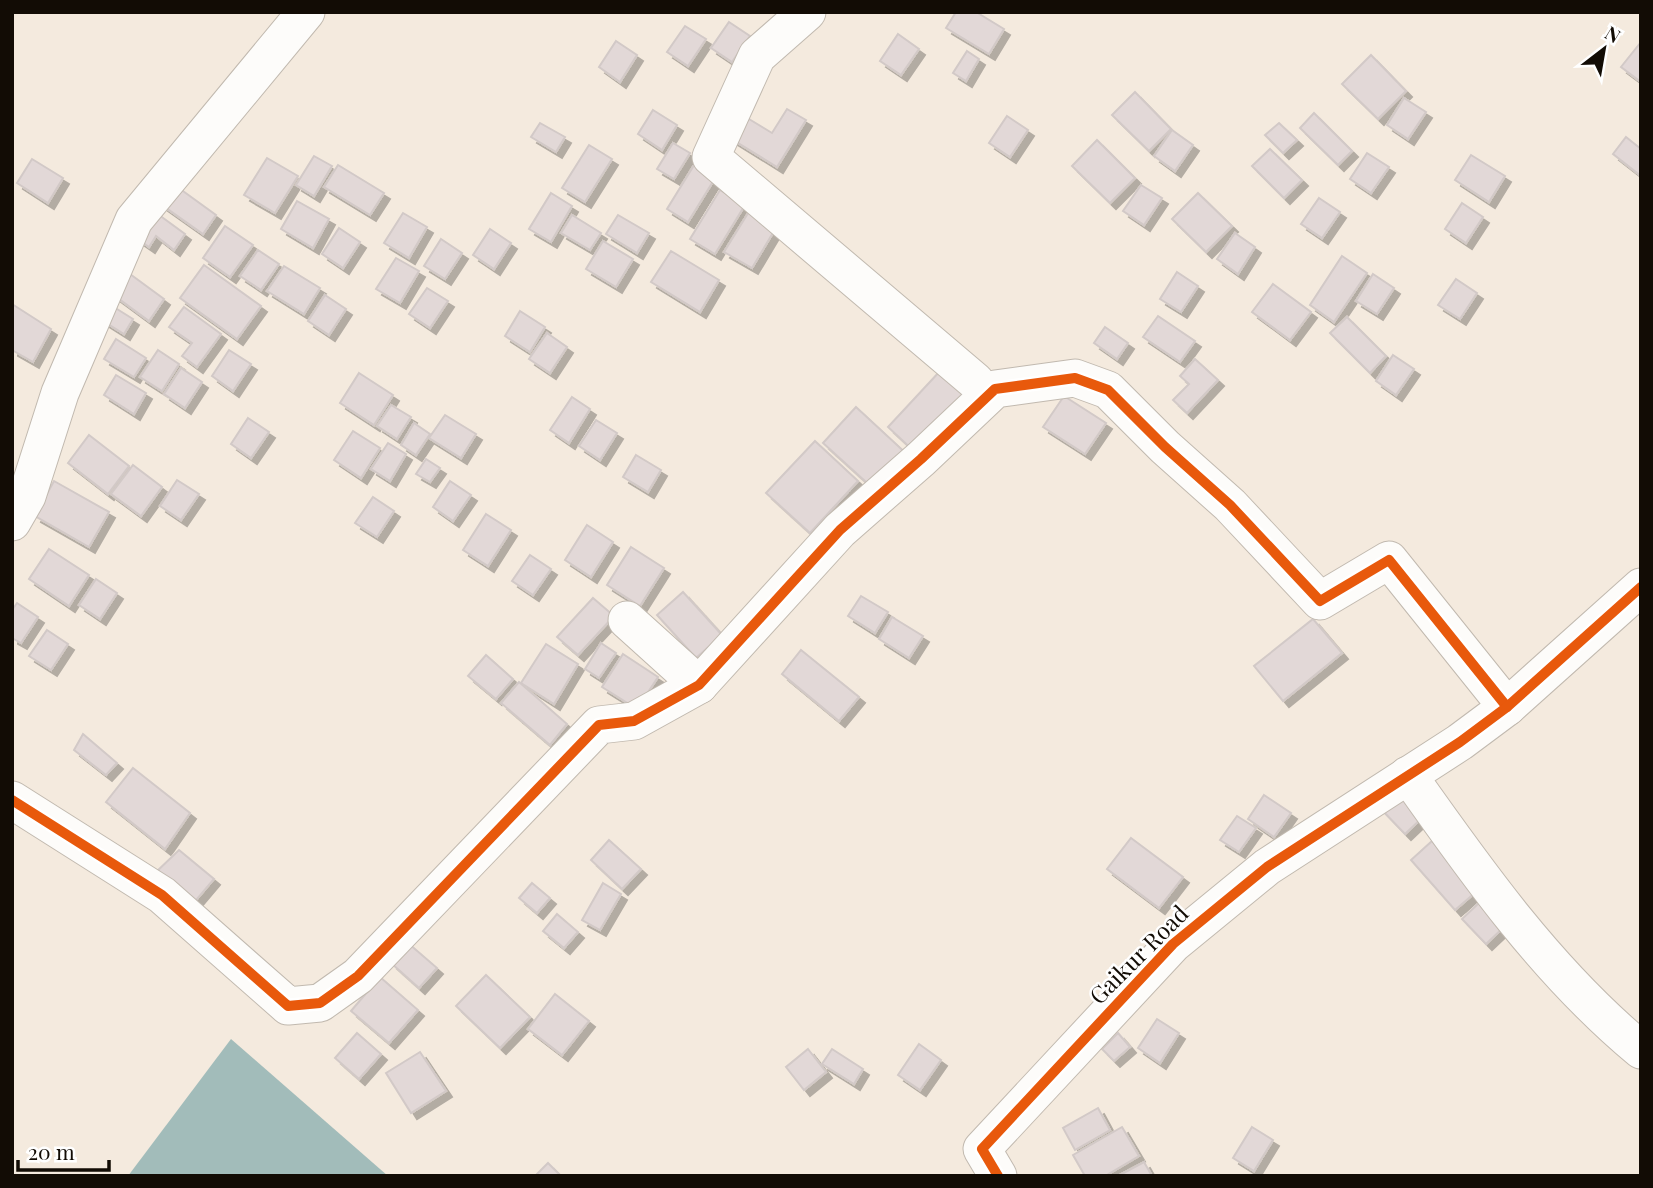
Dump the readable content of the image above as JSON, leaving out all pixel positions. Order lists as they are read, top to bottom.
{
  "streets": {
    "street": ["Gaikur Road"]
  },
  "scale_bar": "20 m",
  "north": "top right"
}
